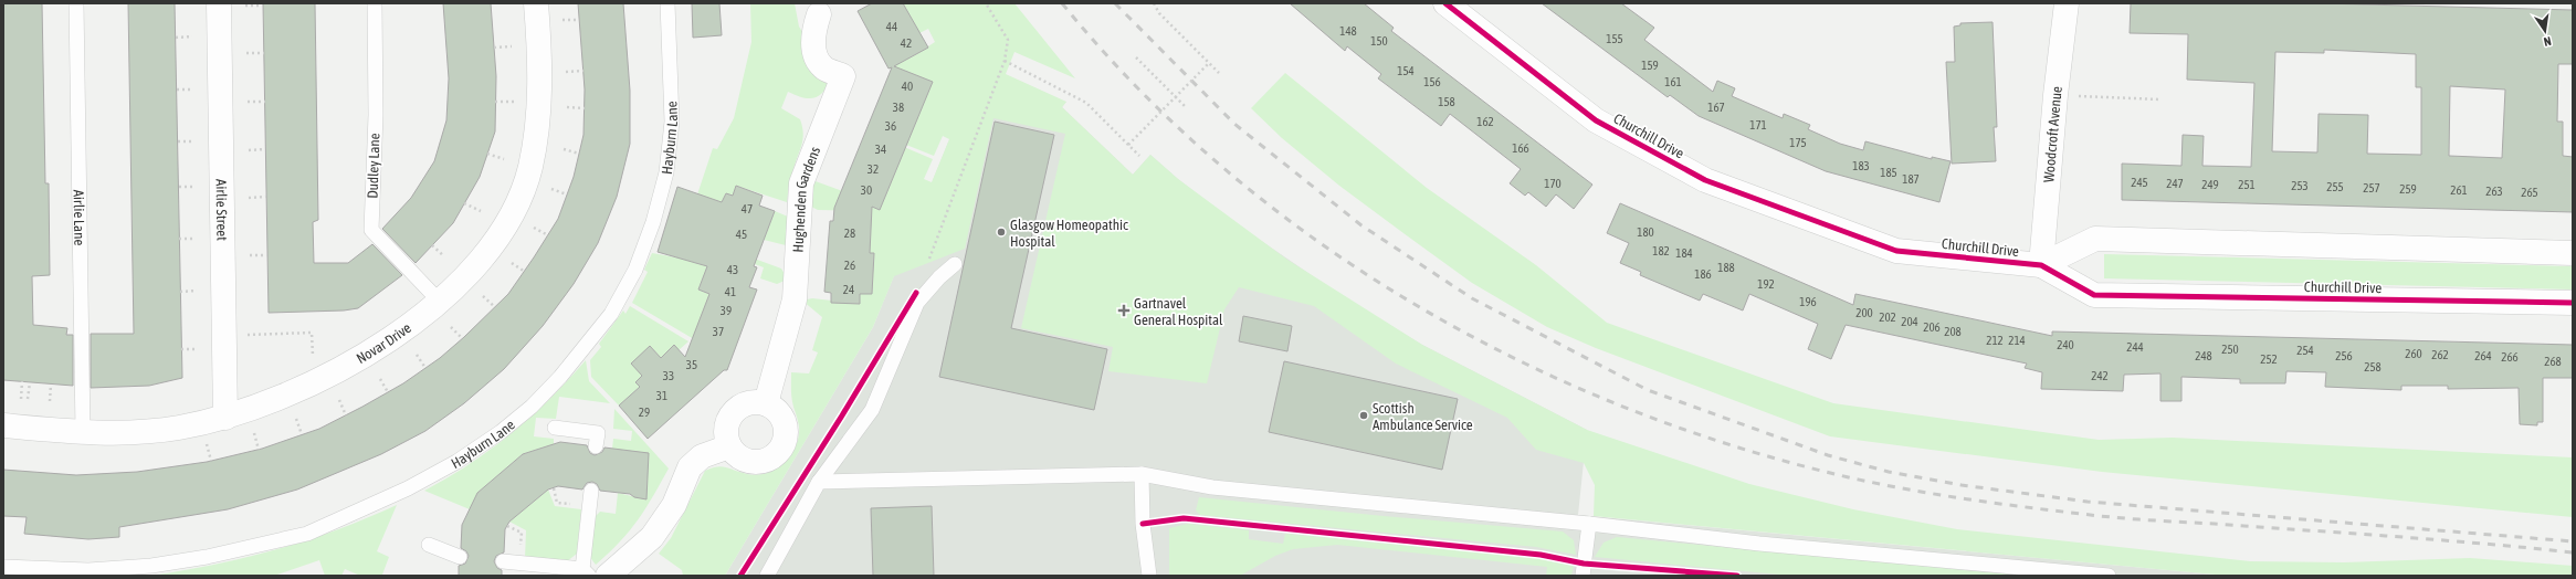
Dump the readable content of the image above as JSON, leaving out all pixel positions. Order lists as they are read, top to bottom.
{
  "streets": {
    "street": [
      "Woodcroft Avenue",
      "Churchill Drive",
      "Hughenden Gardens",
      "Airlie Street",
      "Novar Drive"
    ],
    "lane": ["Hayburn Lane", "Dudley Lane", "Airlie Lane"]
  },
  "crossings": [
    ["Woodcroft Avenue", "Churchill Drive"],
    ["Dudley Lane", "Novar Drive"],
    ["Airlie Street", "Novar Drive"],
    ["Airlie Lane", "Novar Drive"]
  ],
  "places": {
    "other": ["Glasgow Homeopathic Hospital", "Scottish Ambulance Service"],
    "health": ["Gartnavel General Hospital"]
  },
  "house_numbers": [
    "44",
    "148",
    "155",
    "150",
    "42",
    "159",
    "154",
    "156",
    "161",
    "40",
    "158",
    "38",
    "167",
    "162",
    "171",
    "36",
    "175",
    "166",
    "34",
    "183",
    "32",
    "185",
    "187",
    "245",
    "170",
    "247",
    "249",
    "251",
    "253",
    "255",
    "257",
    "259",
    "30",
    "261",
    "263",
    "265",
    "47",
    "180",
    "28",
    "45",
    "182",
    "184",
    "26",
    "188",
    "43",
    "186",
    "192",
    "24",
    "41",
    "196",
    "39",
    "200",
    "202",
    "204",
    "206",
    "37",
    "208",
    "212",
    "214",
    "240",
    "244",
    "250",
    "254",
    "260",
    "262",
    "248",
    "256",
    "264",
    "266",
    "252",
    "268",
    "35",
    "258",
    "33",
    "242",
    "31",
    "29"
  ],
  "north": "bottom"
}
